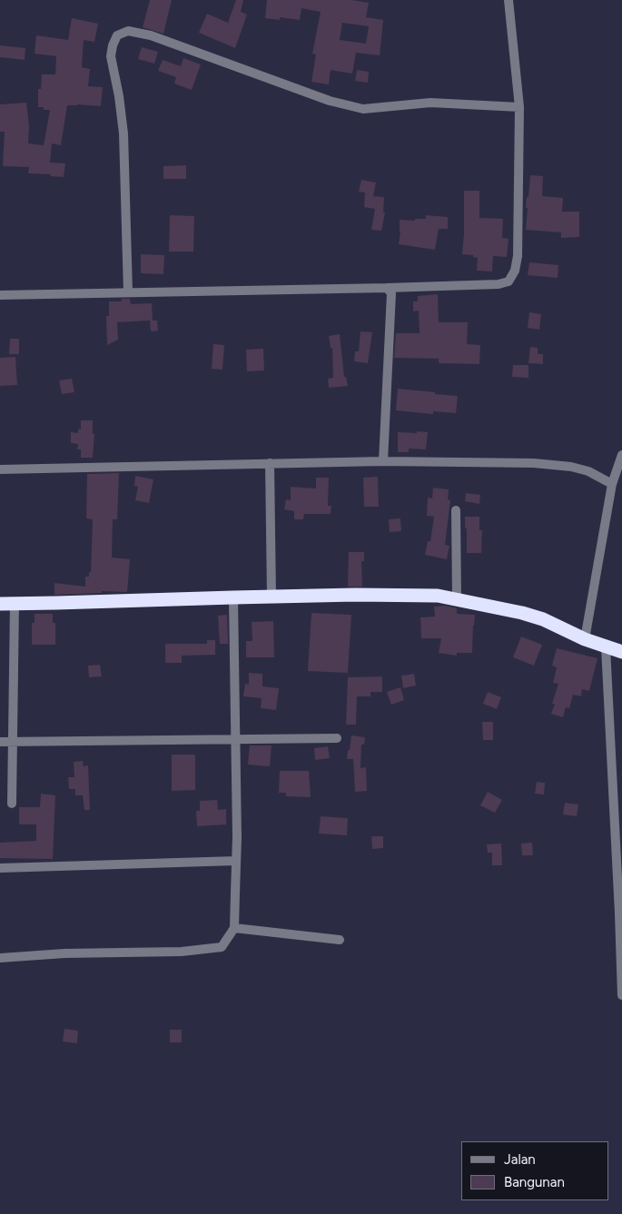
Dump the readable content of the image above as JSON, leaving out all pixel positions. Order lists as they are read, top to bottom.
{
  "legend": ["Jalan", "Bangunan"]
}
